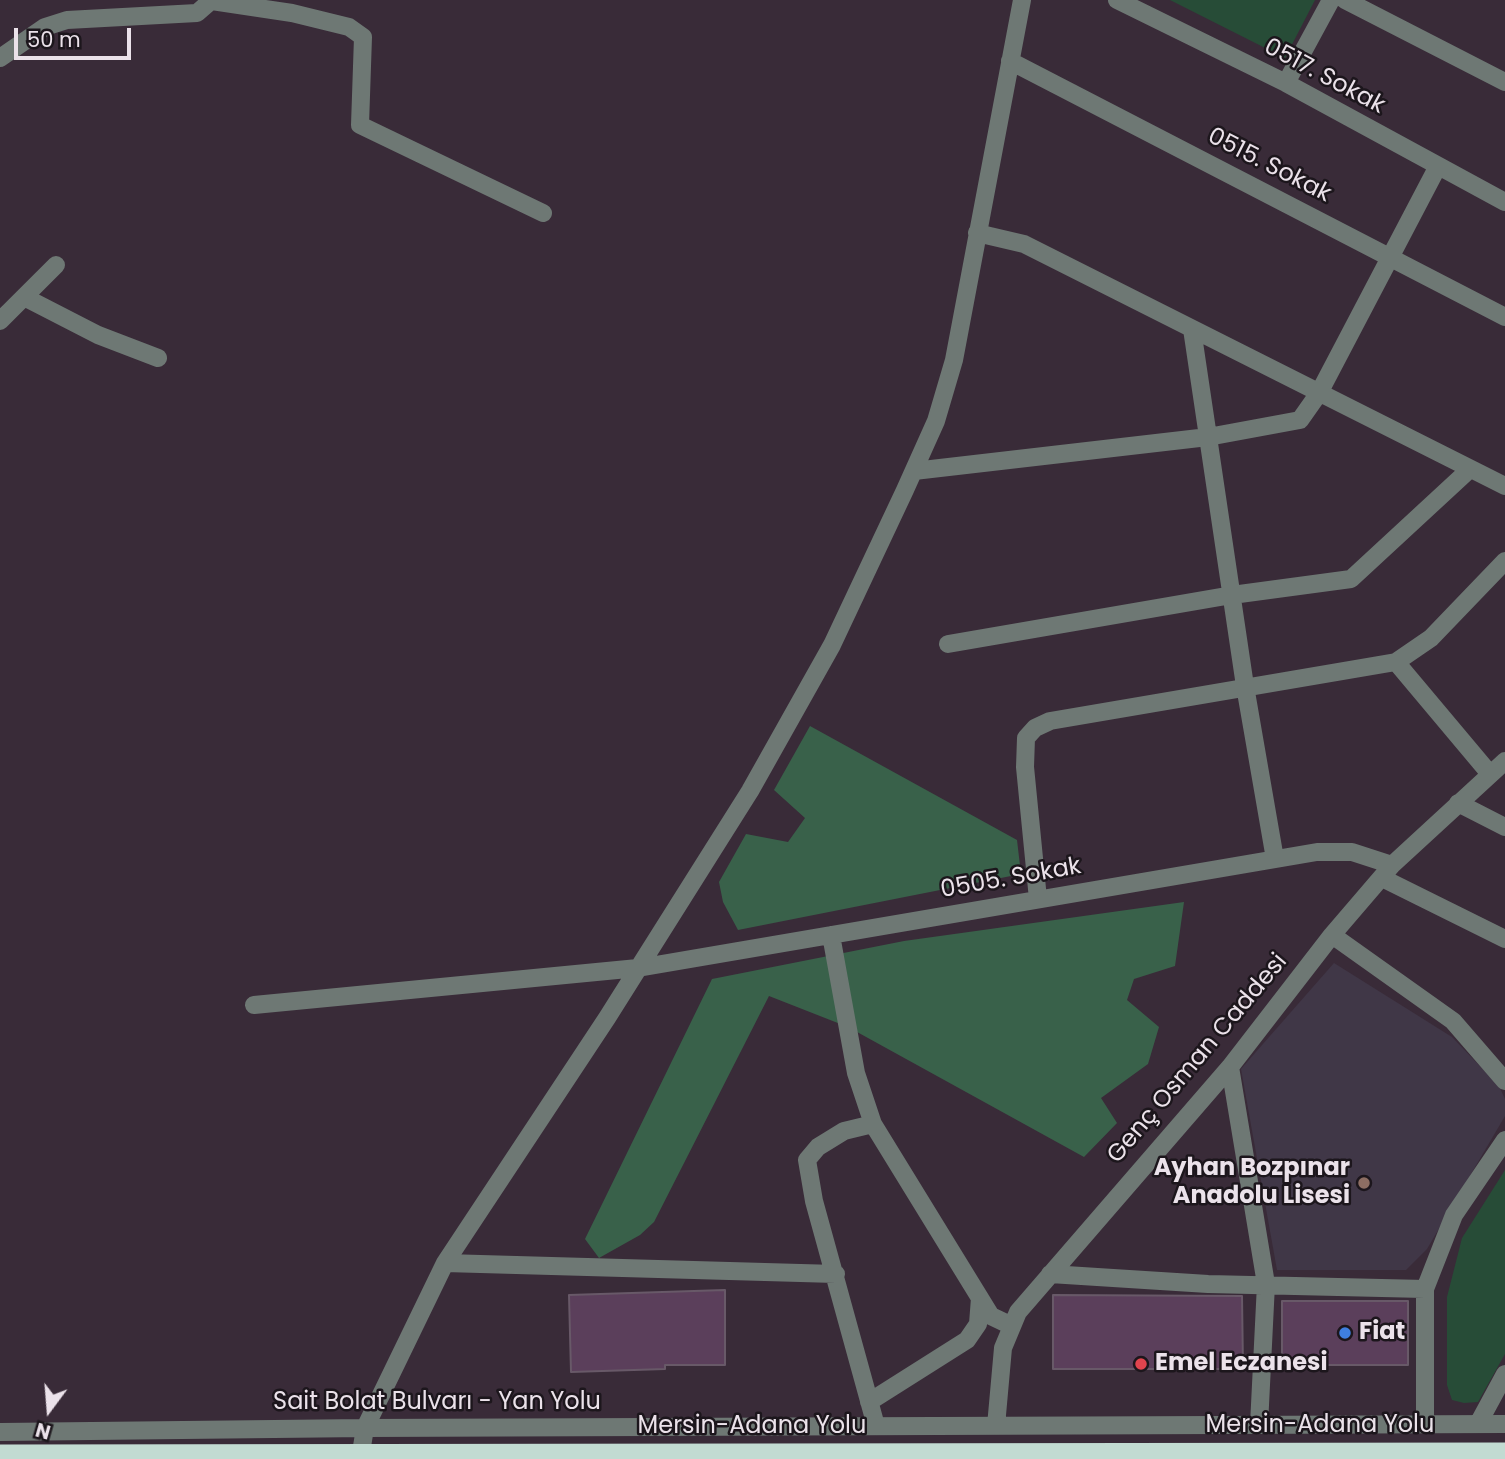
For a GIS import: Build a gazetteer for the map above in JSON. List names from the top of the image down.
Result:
{
  "streets": {
    "highway": ["Mersin-Adana Yolu"],
    "street": [
      "0517. Sokak",
      "0515. Sokak",
      "0505. Sokak",
      "Genç Osman Caddesi",
      "Sait Bolat Bulvarı - Yan Yolu"
    ]
  },
  "crossings": [
    ["0505. Sokak", "Genç Osman Caddesi"],
    ["Genç Osman Caddesi", "Sait Bolat Bulvarı - Yan Yolu"]
  ],
  "places": ["Ayhan Bozpınar Anadolu Lisesi", "Fiat", "Emel Eczanesi"],
  "scale_bar": "50 m",
  "north": "bottom"
}
